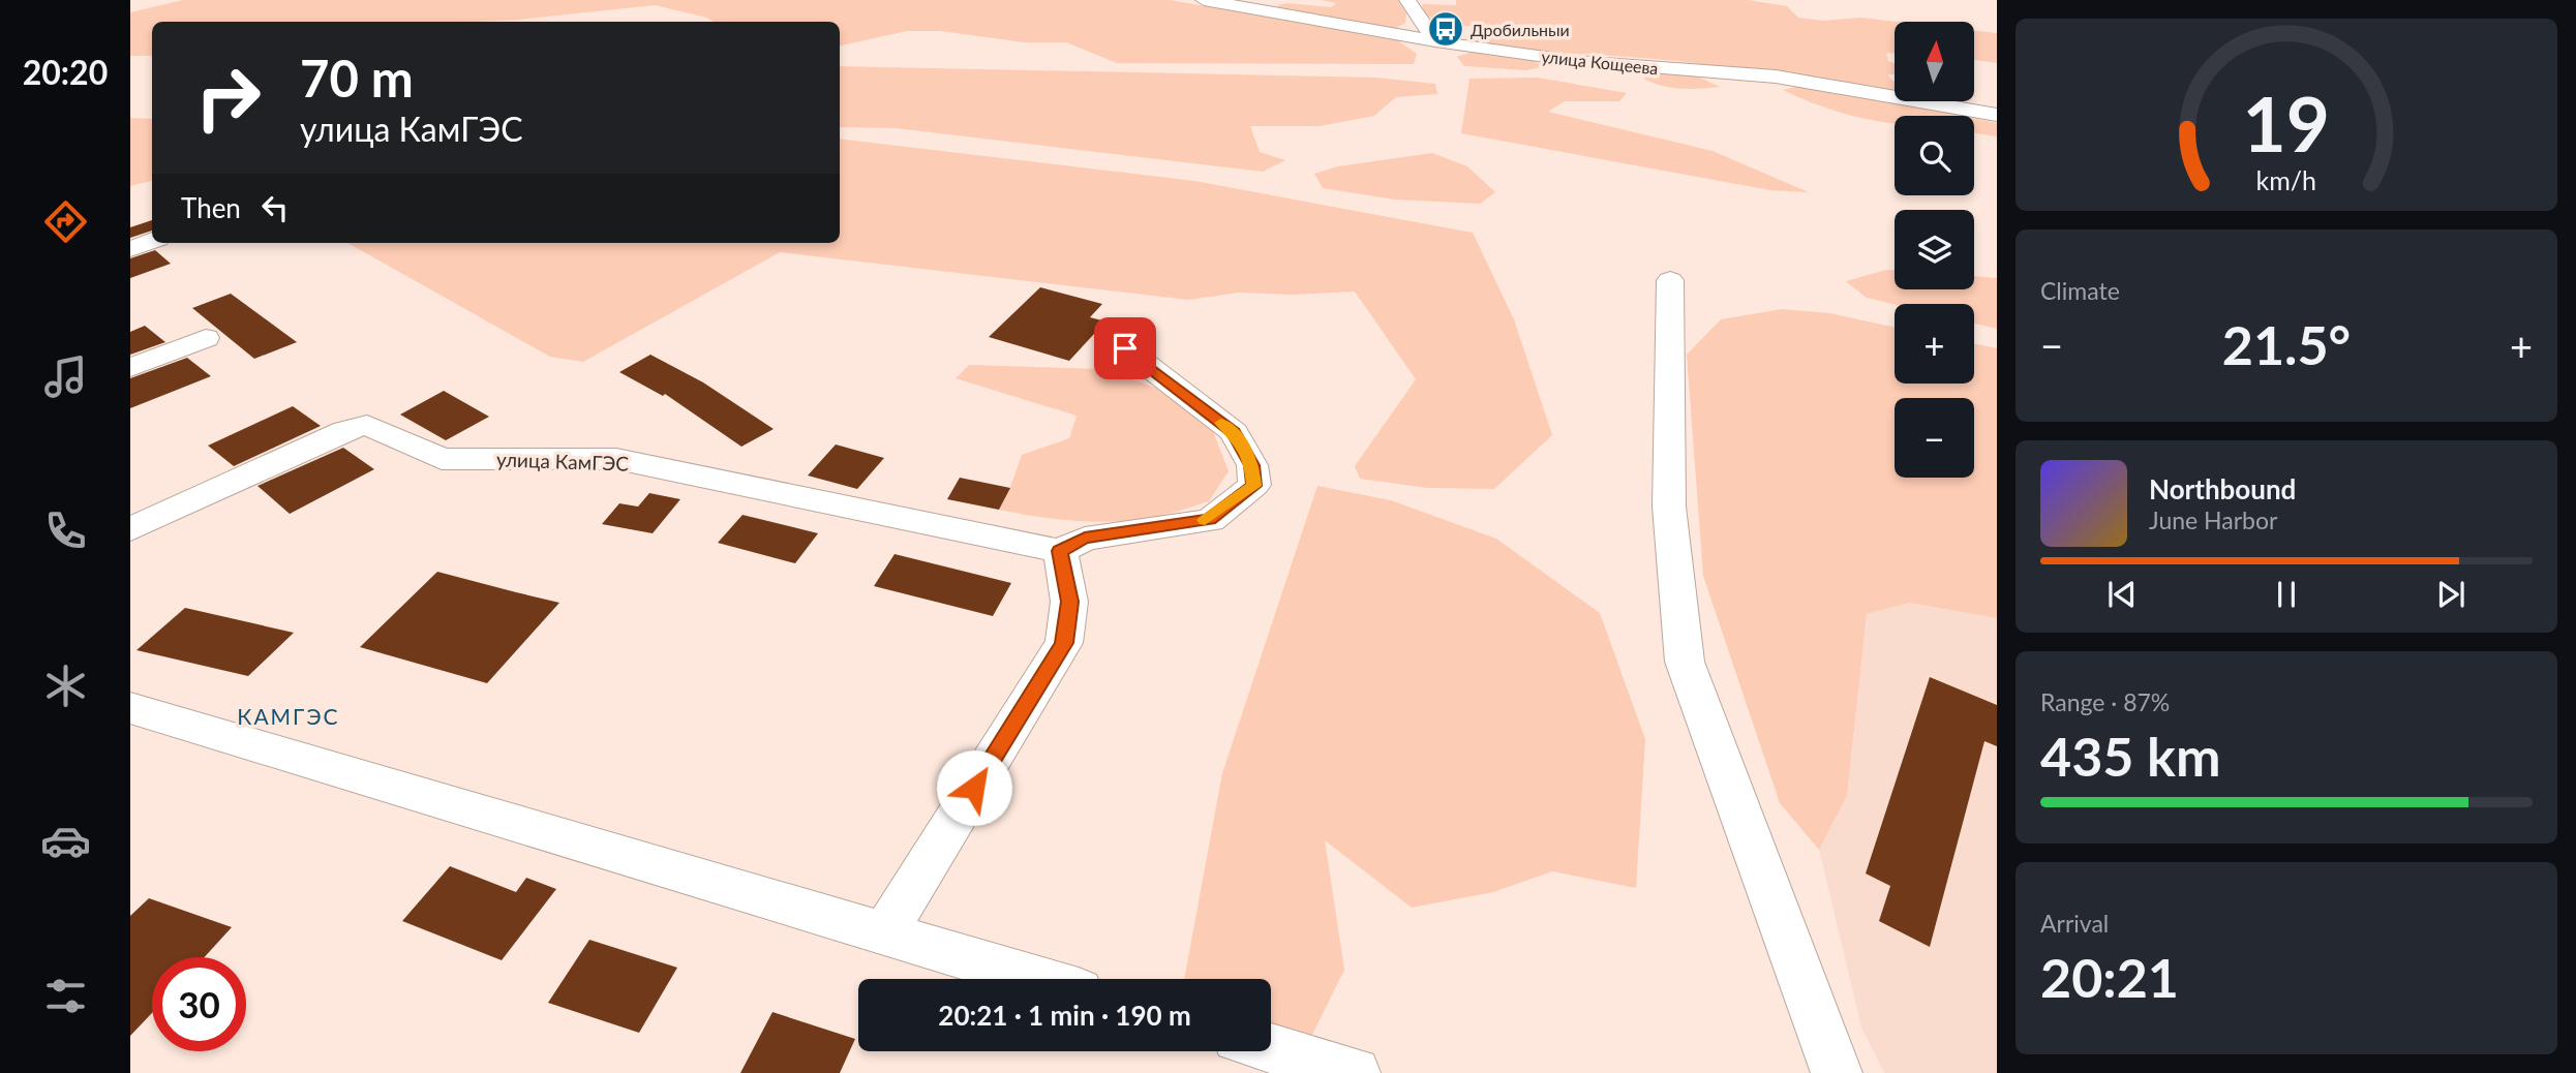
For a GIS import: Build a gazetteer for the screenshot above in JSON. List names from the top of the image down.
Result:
{
  "streets": {
    "street": ["улица Кощеева", "улица КамГЭС"]
  },
  "districts": ["КАМГЭС"],
  "places": {
    "bus stop": ["Дробильныи"]
  },
  "north": "top",
  "page": {
    "tabs": "20:20",
    "map_buttons": ["+", "−"],
    "turn": ["70 m", "улица КамГЭС"],
    "then": "Then",
    "tile": [
      "Climate",
      ["Range · 87%", "435 km"],
      ["Arrival", "20:21"]
    ],
    "heat": ["−", "21.5°", "+"],
    "song": ["Northbound", "June Harbor"],
    "limit": "30",
    "trip": "20:21 · 1 min · 190 m",
    "gauge": ["19", "km/h"]
  }
}
